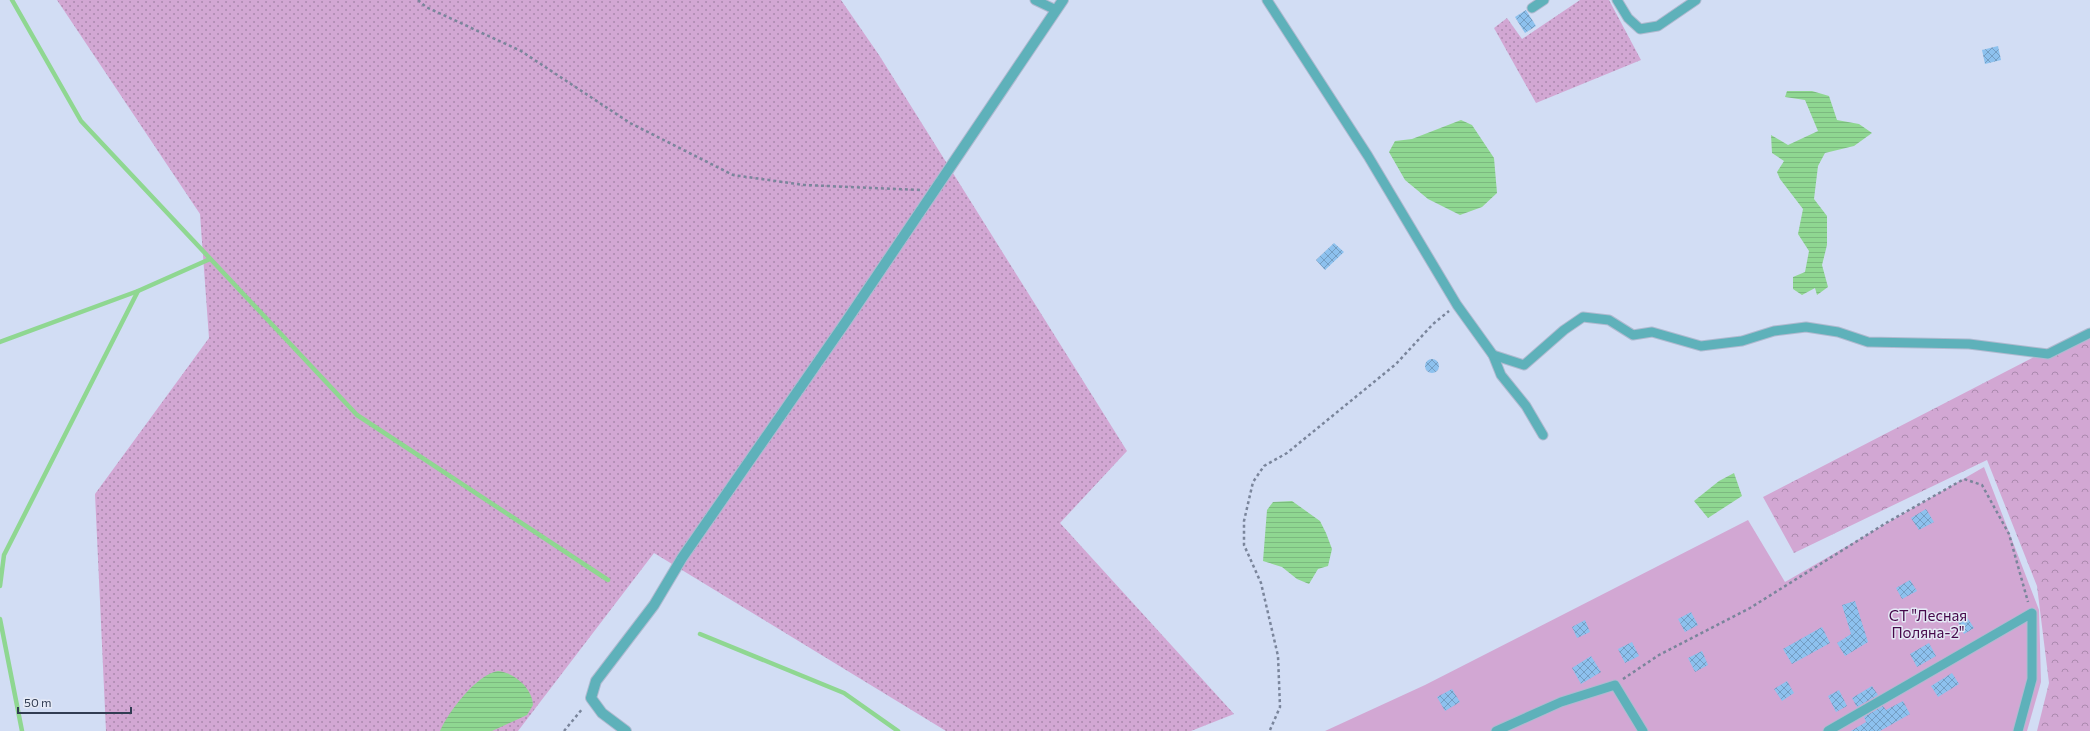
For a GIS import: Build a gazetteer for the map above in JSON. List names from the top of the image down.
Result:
{
  "parks": ["СТ \"Лесная Поляна-2\""],
  "scale_bar": "50 m"
}
